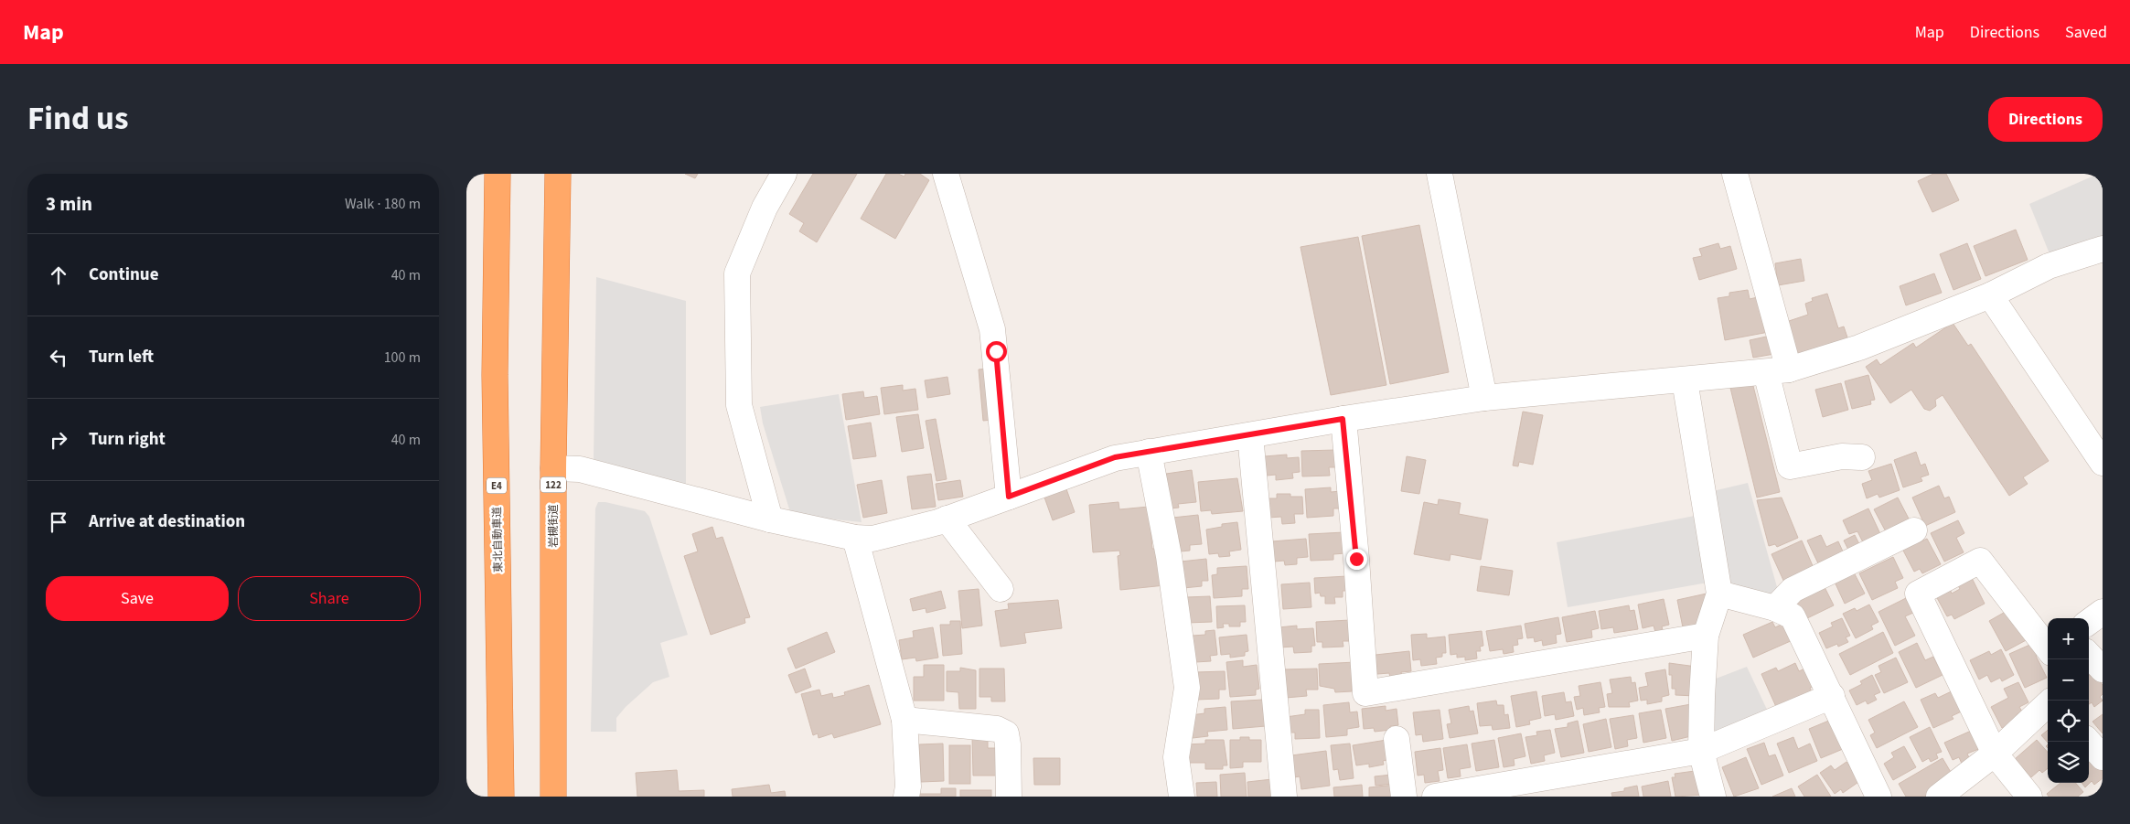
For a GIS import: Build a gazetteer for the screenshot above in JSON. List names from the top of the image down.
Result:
{
  "streets": {
    "highway": [
      "122",
      "E4",
      "岩槻街道",
      "東北自動車道"
    ]
  },
  "page": {
    "header": "Map",
    "nav": ["Map", "Directions", "Saved"],
    "title": "Find us",
    "buttons": [
      "Directions",
      ["Save", "Share"]
    ],
    "heading": ["3 min", "Walk · 180 m"],
    "list": [
      ["Continue", "40 m"],
      ["Turn left", "100 m"],
      ["Turn right", "40 m"],
      "Arrive at destination"
    ],
    "map_buttons": ["+", "−"]
  }
}
